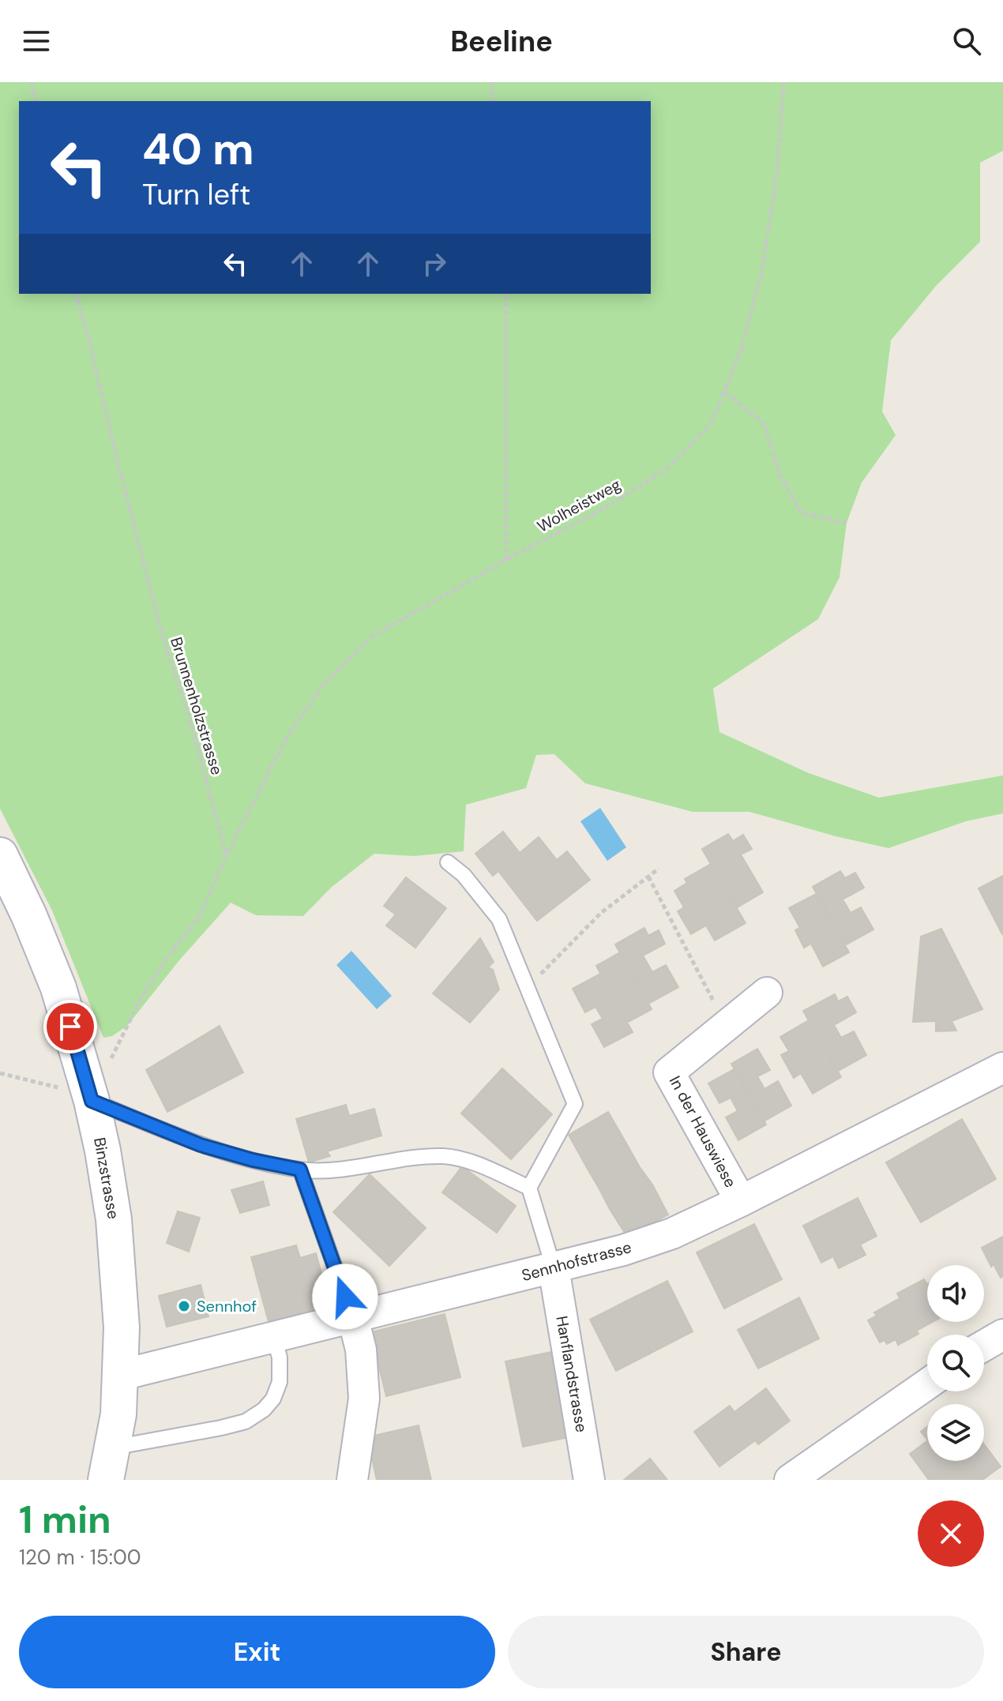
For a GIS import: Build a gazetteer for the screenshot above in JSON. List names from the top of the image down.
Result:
{
  "streets": {
    "main road": ["Binzstrasse"],
    "street": ["In der Hauswiese", "Sennhofstrasse", "Hanflandstrasse"],
    "path": ["Wolheistweg", "Brunnenholzstrasse"]
  },
  "crossings": [
    ["Wolheistweg", "Brunnenholzstrasse"],
    ["In der Hauswiese", "Sennhofstrasse"],
    ["Binzstrasse", "Sennhofstrasse"],
    ["Sennhofstrasse", "Hanflandstrasse"]
  ],
  "places": ["Sennhof"],
  "page": {
    "header": "Beeline",
    "turn": ["40 m", "Turn left"],
    "heading": ["1 min", "120 m · 15:00"],
    "buttons": ["Exit", "Share"]
  }
}
